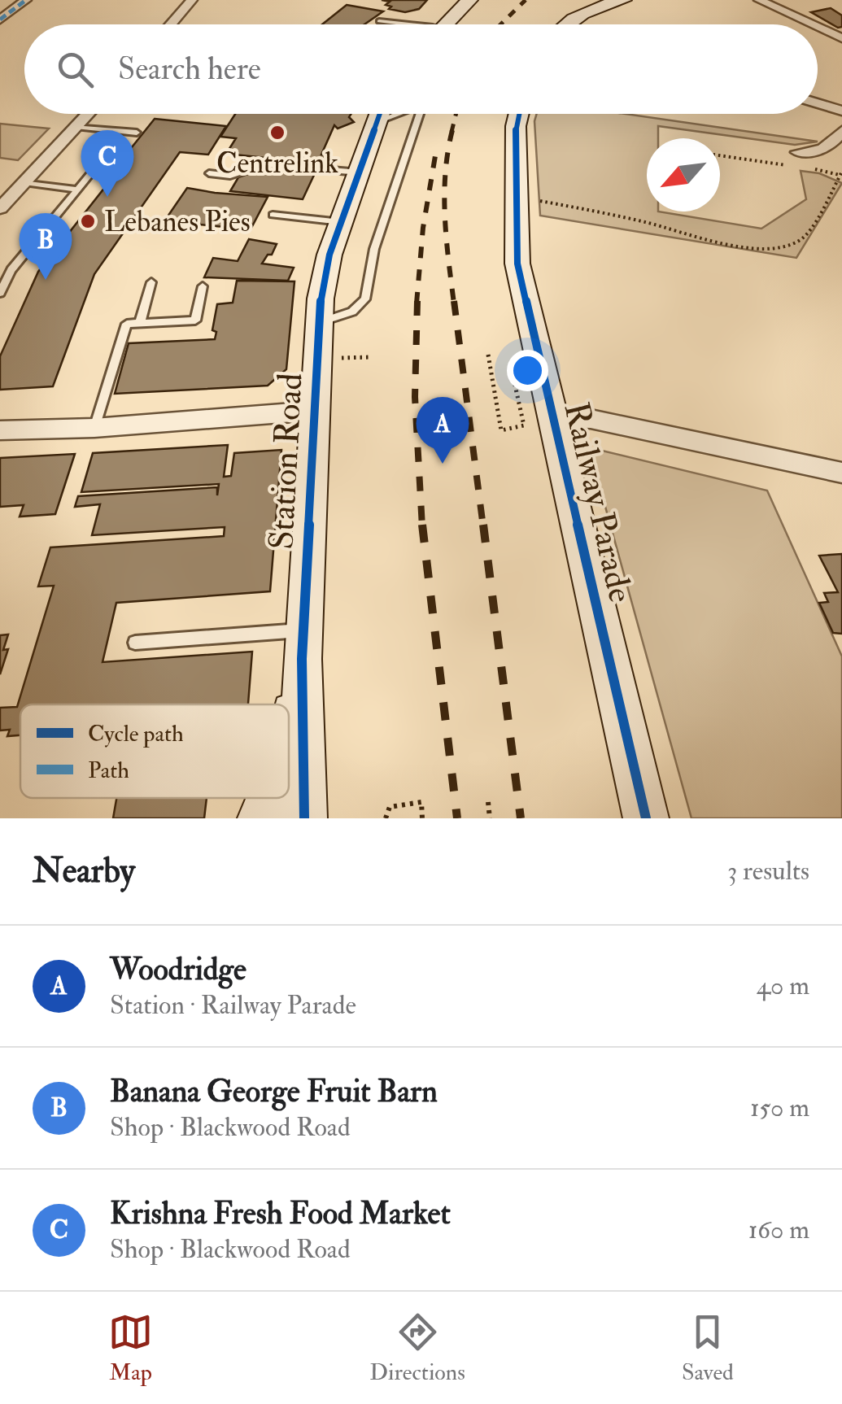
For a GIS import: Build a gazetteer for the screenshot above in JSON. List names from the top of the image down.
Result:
{
  "streets": {
    "street": ["Station Road", "Railway Parade"]
  },
  "places": ["Centrelink", "Lebanes Pies"],
  "legend": ["Cycle path", "Path"],
  "north": "bottom left",
  "page": {
    "search": "Search here",
    "pins": ["C", "B", "A"],
    "heading": ["Nearby", "3 results"],
    "list": [
      {
        "mark": "A",
        "name": "Woodridge",
        "note": "Station · Railway Parade",
        "value": "40 m"
      },
      {
        "mark": "B",
        "name": "Banana George Fruit Barn",
        "note": "Shop · Blackwood Road",
        "value": "150 m"
      },
      {
        "mark": "C",
        "name": "Krishna Fresh Food Market",
        "note": "Shop · Blackwood Road",
        "value": "160 m"
      }
    ],
    "nav": ["Map", "Directions", "Saved"]
  }
}
